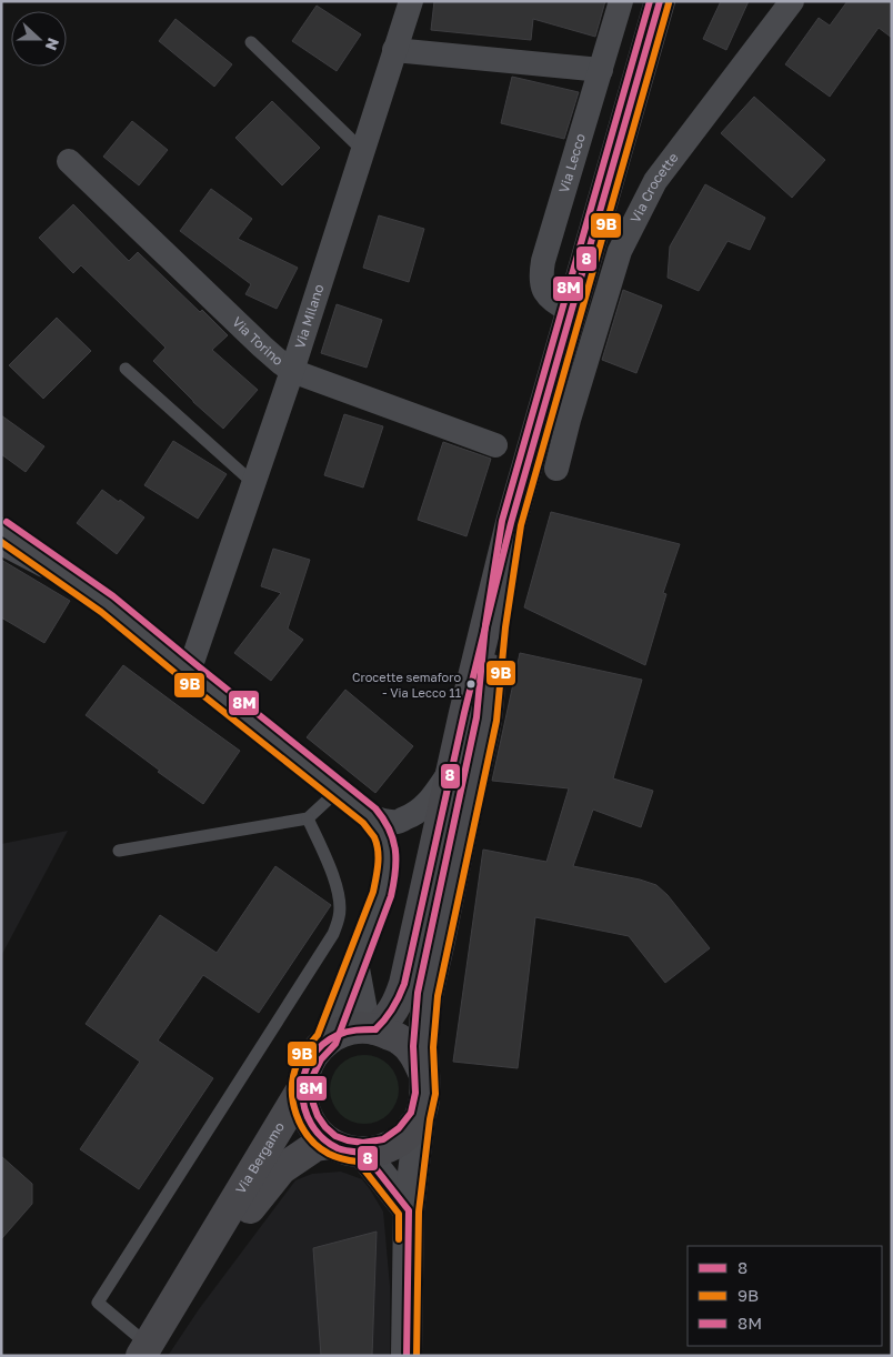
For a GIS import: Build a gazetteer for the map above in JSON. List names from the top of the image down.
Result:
{
  "streets": {
    "main road": ["Via Bergamo"],
    "street": [
      "Via Lecco",
      "Via Crocette",
      "Via Milano",
      "Via Torino"
    ]
  },
  "crossings": [
    ["Via Milano", "Via Torino"]
  ],
  "places": ["Crocette semaforo - Via Lecco 11"],
  "lines": ["transit line 8", "transit line 8M", "transit line 9B"],
  "legend": ["8", "9B", "8M"],
  "north": "right"
}
